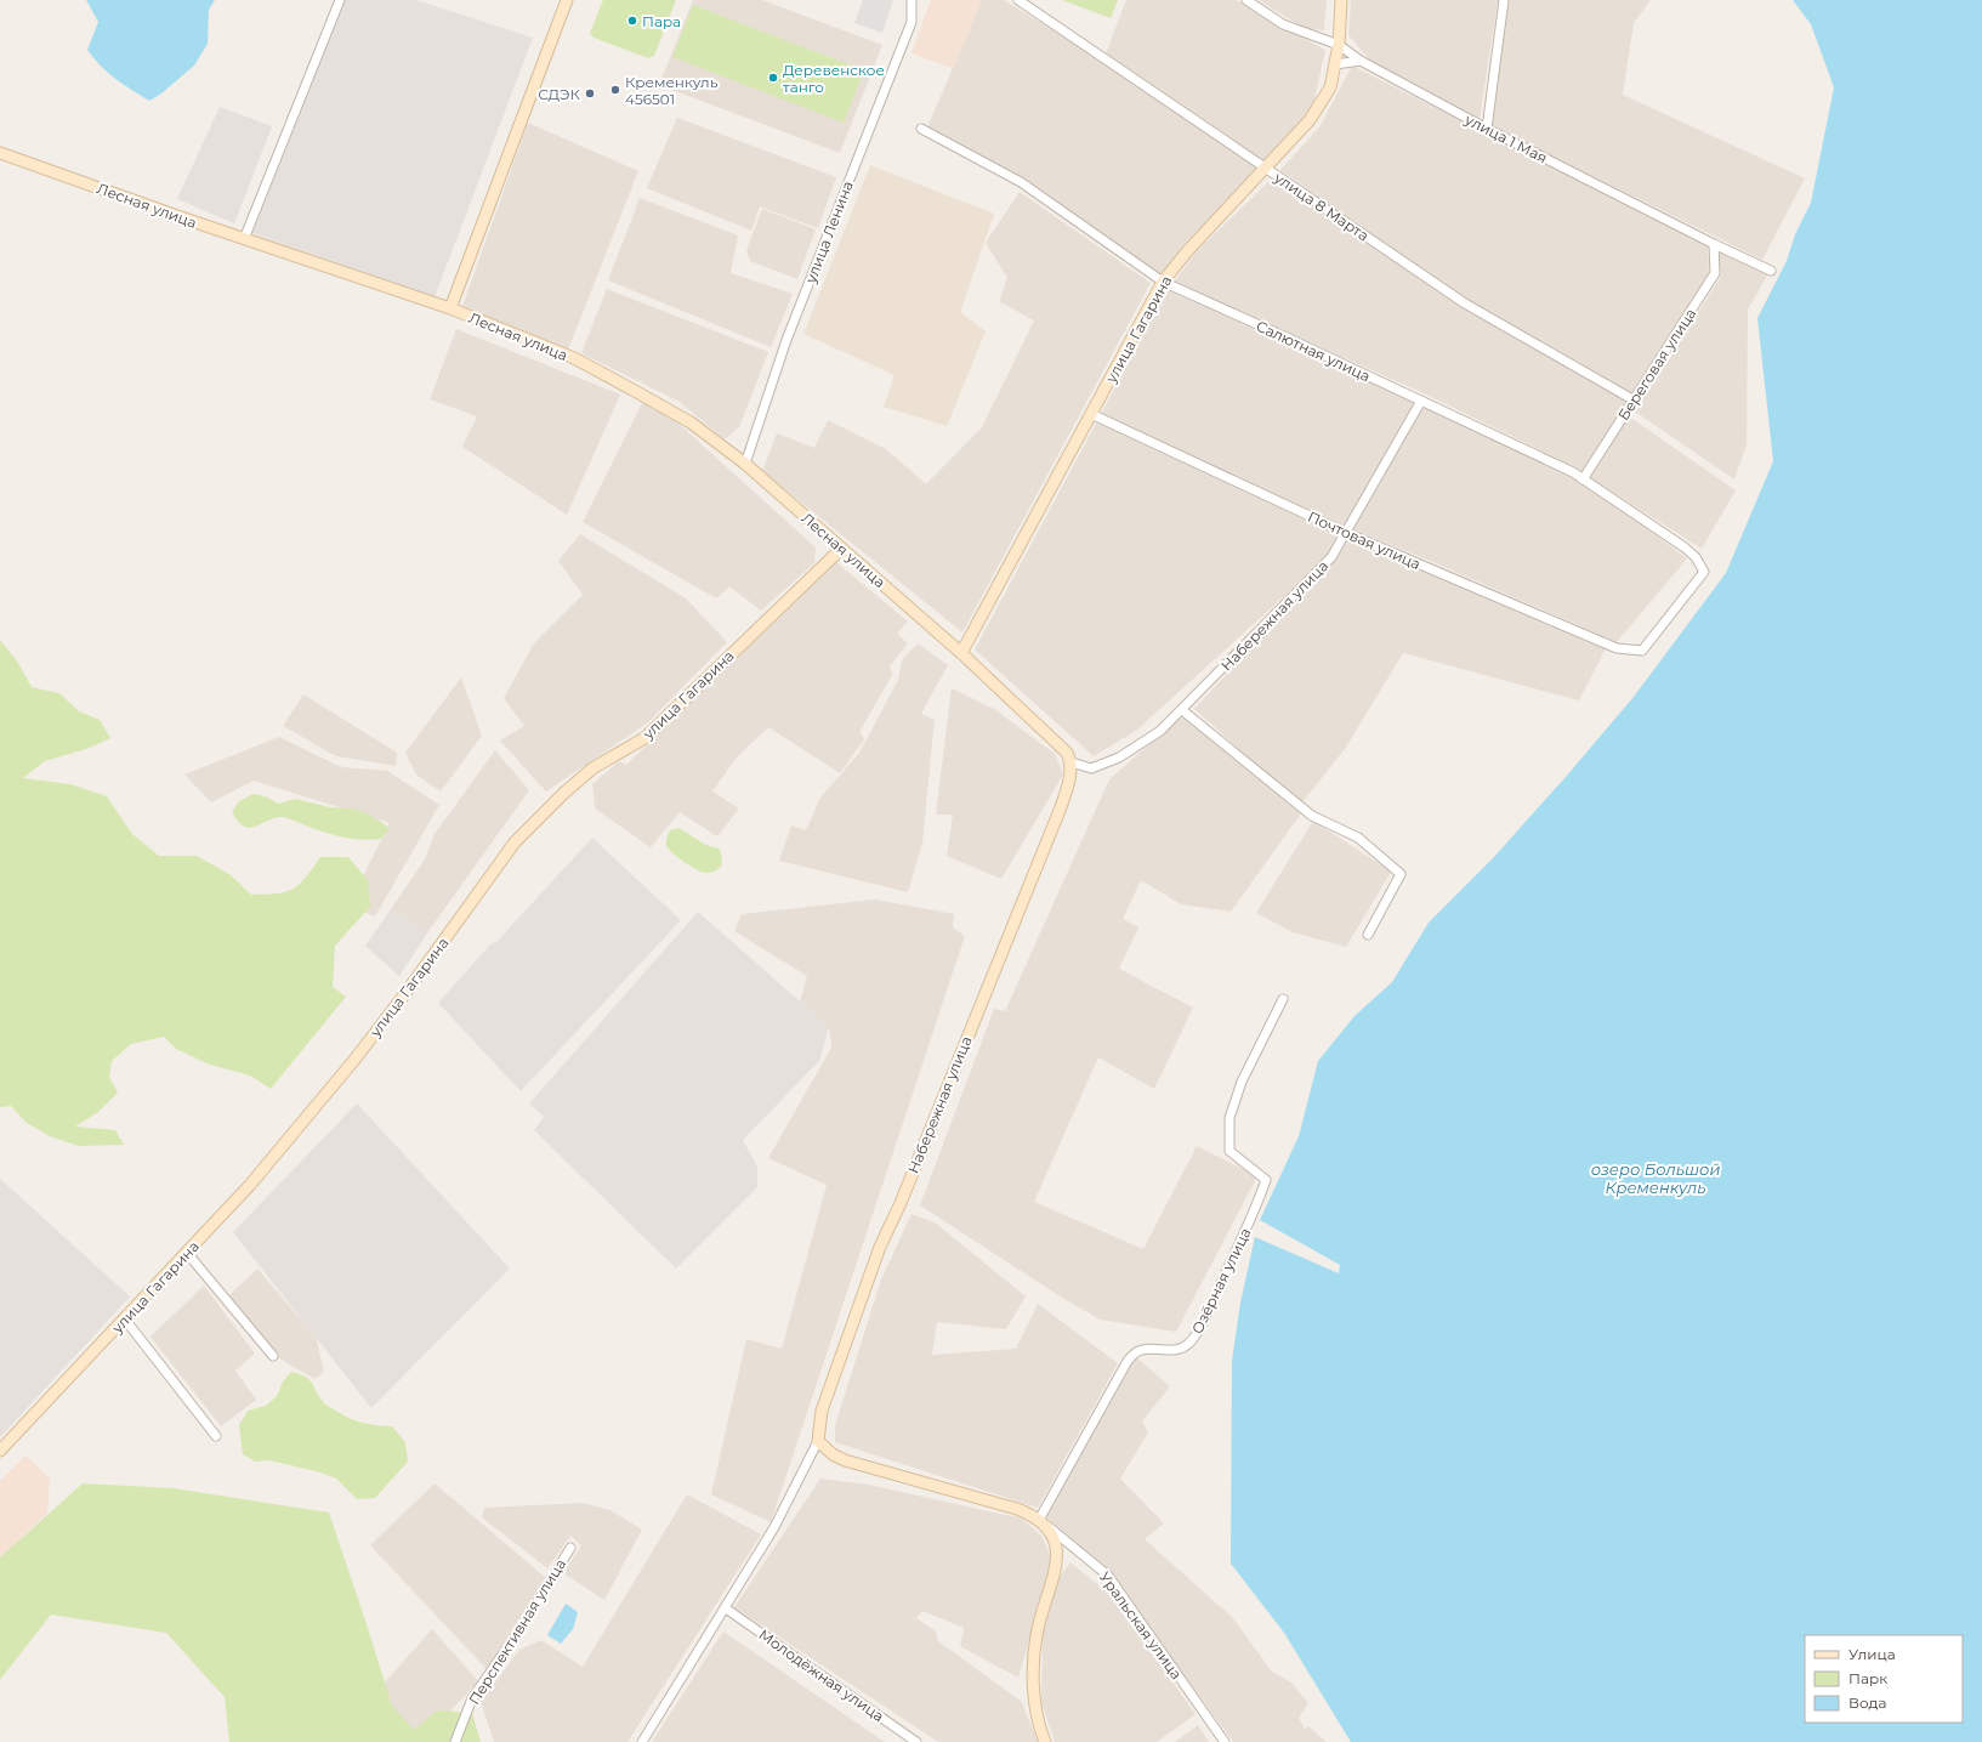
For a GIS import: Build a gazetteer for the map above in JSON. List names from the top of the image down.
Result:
{
  "streets": {
    "street": [
      "улица 1 Мая",
      "Лесная улица",
      "улица 8 Марта",
      "улица Ленина",
      "улица Гагарина",
      "Салютная улица",
      "Береговая улица",
      "Почтовая улица",
      "Набережная улица",
      "Озёрная улица",
      "Уральская улица",
      "Перспективная улица",
      "Молодёжная улица"
    ]
  },
  "crossings": [
    ["улица 1 Мая", "улица Гагарина"],
    ["улица 1 Мая", "Береговая улица"],
    ["Лесная улица", "улица Ленина"],
    ["Лесная улица", "улица Гагарина"],
    ["улица 8 Марта", "улица Гагарина"],
    ["улица 8 Марта", "Береговая улица"],
    ["улица Гагарина", "Салютная улица"],
    ["улица Гагарина", "Почтовая улица"],
    ["Салютная улица", "Береговая улица"],
    ["Салютная улица", "Почтовая улица"],
    ["Салютная улица", "Набережная улица"],
    ["Почтовая улица", "Набережная улица"],
    ["Набережная улица", "Уральская улица"],
    ["Озёрная улица", "Уральская улица"]
  ],
  "water": ["озеро Большой Кременкуль"],
  "places": [
    "Пара",
    "Деревенское танго",
    "Кременкуль 456501",
    "СДЭК"
  ],
  "legend": ["Улица", "Парк", "Вода"]
}
